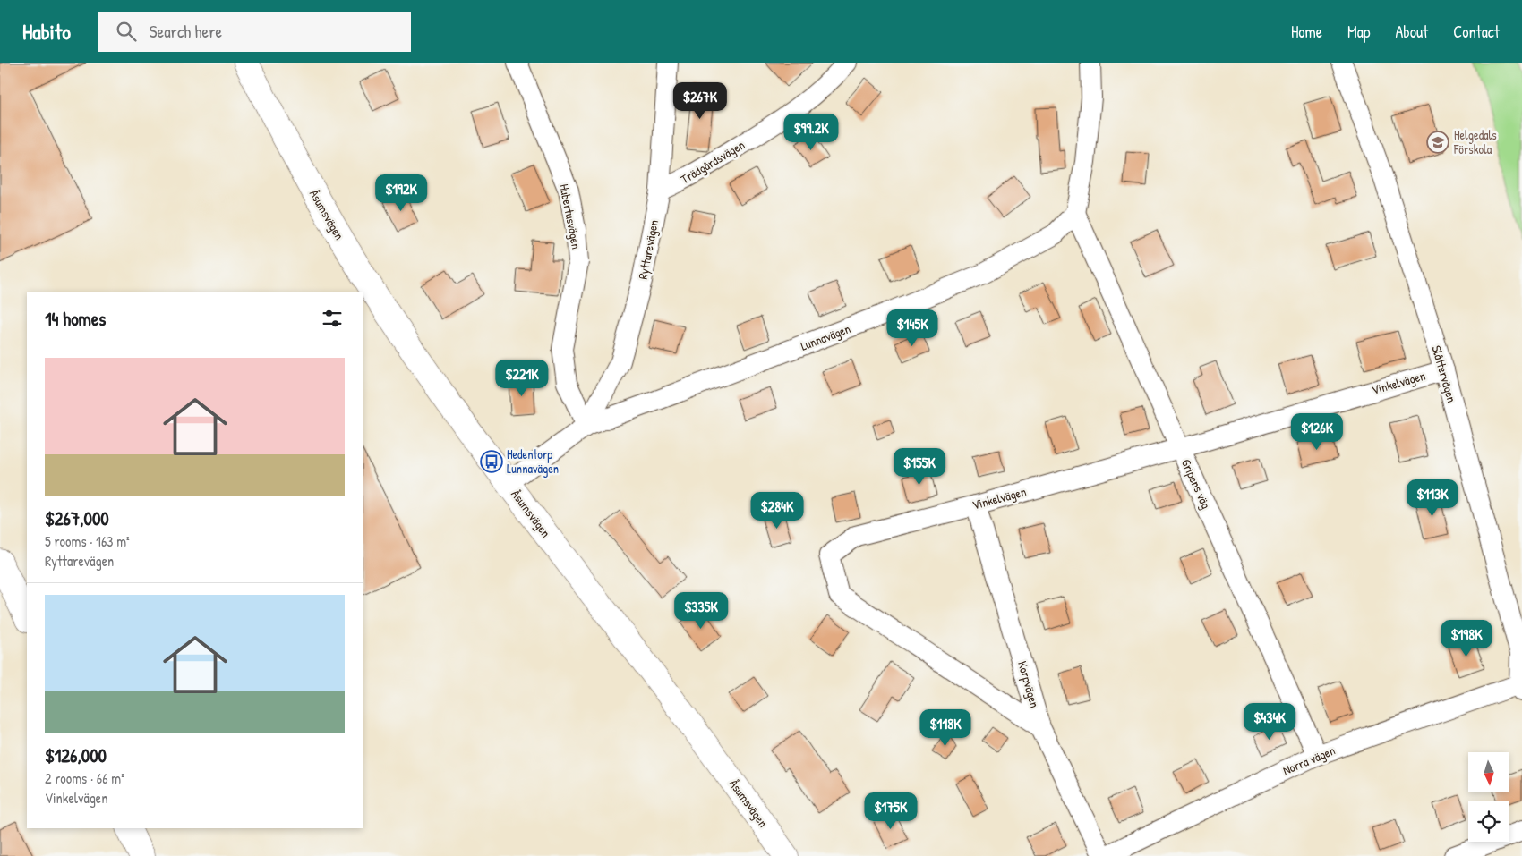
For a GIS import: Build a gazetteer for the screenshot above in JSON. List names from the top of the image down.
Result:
{
  "streets": {
    "street": [
      "Trädgårdsvägen",
      "Åsumsvägen",
      "Hubertusvägen",
      "Ryttarevägen",
      "Lunnavägen",
      "Slåttervägen",
      "Vinkelvägen",
      "Gripens väg",
      "Korpvägen",
      "Norra vägen"
    ]
  },
  "crossings": [
    ["Trädgårdsvägen", "Ryttarevägen"],
    ["Åsumsvägen", "Lunnavägen"],
    ["Hubertusvägen", "Ryttarevägen"],
    ["Hubertusvägen", "Lunnavägen"],
    ["Ryttarevägen", "Lunnavägen"],
    ["Lunnavägen", "Gripens väg"],
    ["Slåttervägen", "Vinkelvägen"],
    ["Slåttervägen", "Norra vägen"],
    ["Vinkelvägen", "Gripens väg"],
    ["Vinkelvägen", "Korpvägen"],
    ["Gripens väg", "Norra vägen"]
  ],
  "places": {
    "school or university": ["Helgedals Förskola"],
    "bus stop": ["Hedentorp Lunnavägen"]
  },
  "north": "bottom",
  "page": {
    "header": "Habito",
    "search": "Search here",
    "nav": [
      "Home",
      "Map",
      "About",
      "Contact"
    ],
    "price": [
      "$267K",
      "$99.2K",
      "$192K",
      "$145K",
      "$221K",
      "$126K",
      "$155K",
      "$113K",
      "$284K",
      "$335K",
      "$198K",
      "$434K",
      "$118K",
      "$175K"
    ],
    "heading": "14 homes",
    "list": [
      {
        "name": "$267,000",
        "note": "5 rooms · 163 m² · Ryttarevägen"
      },
      {
        "name": "$126,000",
        "note": "2 rooms · 66 m² · Vinkelvägen"
      }
    ]
  }
}
